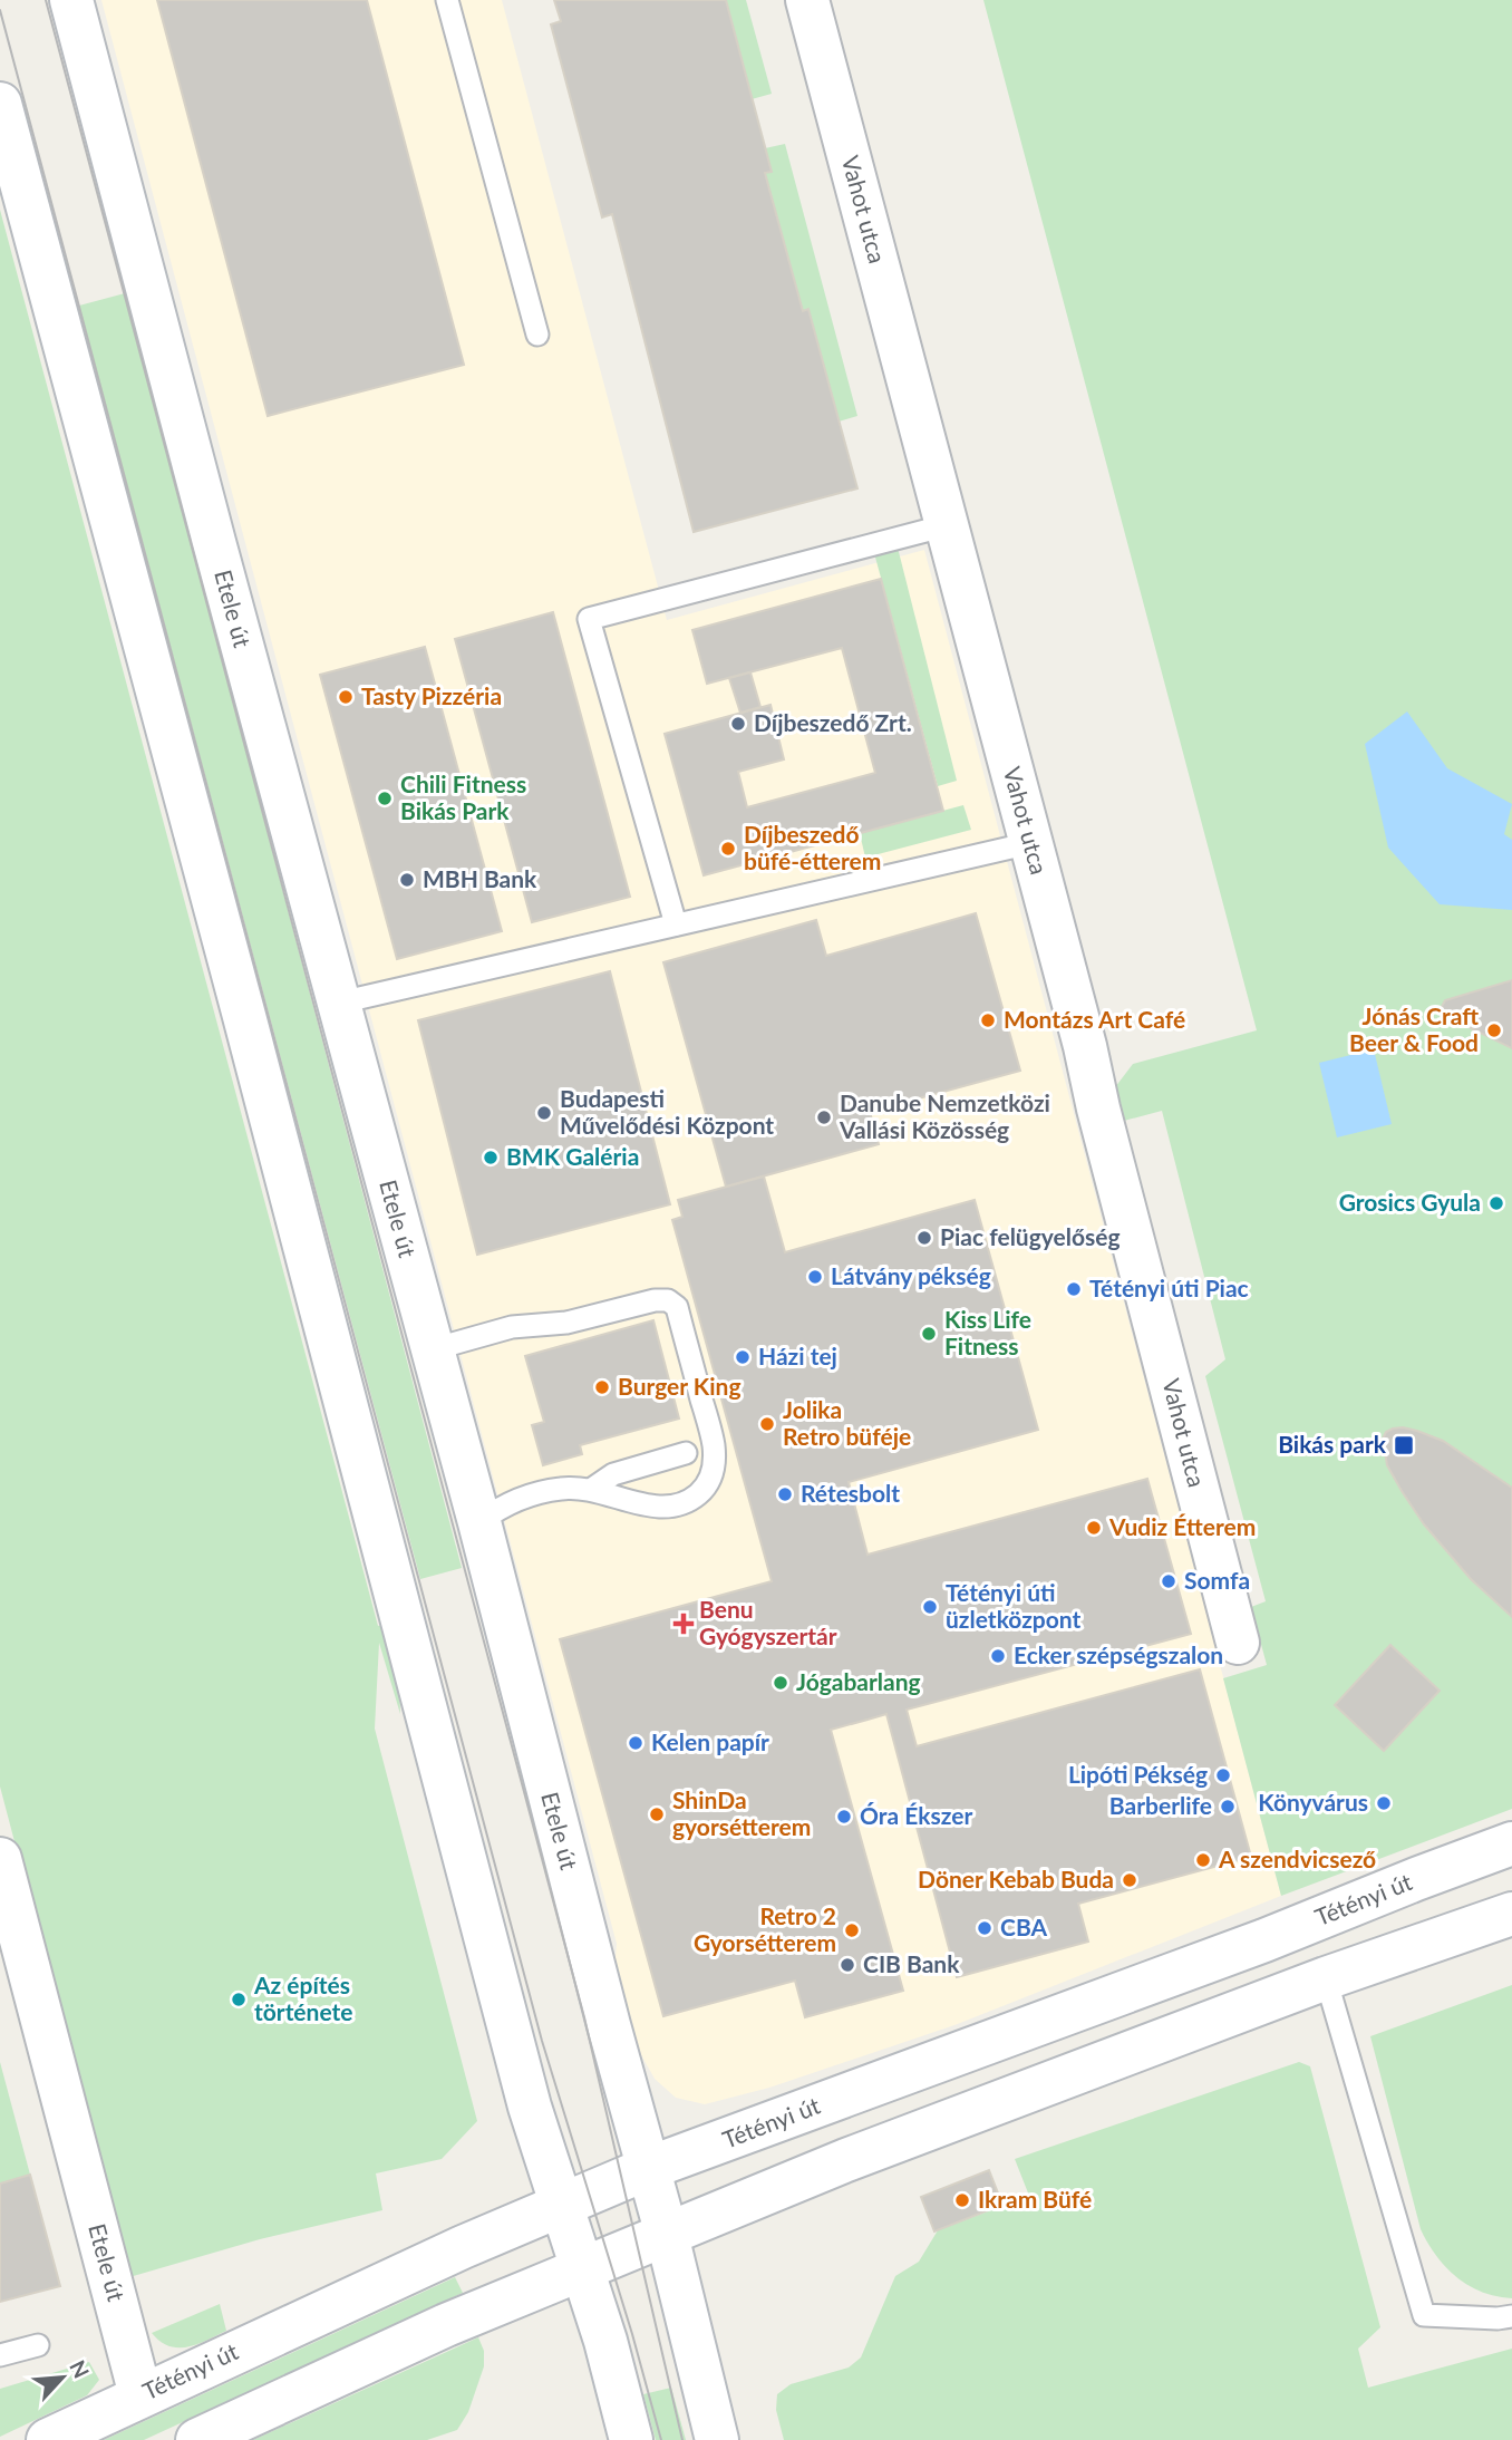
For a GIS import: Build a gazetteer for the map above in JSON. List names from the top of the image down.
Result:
{
  "streets": {
    "main road": ["Vahot utca", "Etele út", "Tétényi út"]
  },
  "crossings": [
    ["Etele út", "Tétényi út"]
  ],
  "places": {
    "other": [
      "Tasty Pizzéria",
      "Díjbeszedő Zrt.",
      "Chili Fitness Bikás Park",
      "Díjbeszedő büfé-étterem",
      "MBH Bank",
      "Montázs Art Café",
      "Jónás Craft Beer & Food",
      "Budapesti Művelődési Központ",
      "Danube Nemzetközi Vallási Közösség",
      "BMK Galéria",
      "Grosics Gyula",
      "Piac felügyelőség",
      "Látvány pékség",
      "Tétényi úti Piac",
      "Kiss Life Fitness",
      "Házi tej",
      "Burger King",
      "Jolika Retro büféje",
      "Rétesbolt",
      "Vudiz Étterem",
      "Somfa",
      "Tétényi úti üzletközpont",
      "Ecker szépségszalon",
      "Jógabarlang",
      "Kelen papír",
      "Lipóti Pékség",
      "Könyvárus",
      "Barberlife",
      "ShinDa gyorsétterem",
      "Óra Ékszer",
      "A szendvicsező",
      "Döner Kebab Buda",
      "CBA",
      "Retro 2 Gyorsétterem",
      "CIB Bank",
      "Az építés története",
      "Ikram Büfé"
    ],
    "transit": ["Bikás park"],
    "health": ["Benu Gyógyszertár"]
  },
  "north": "top right"
}
